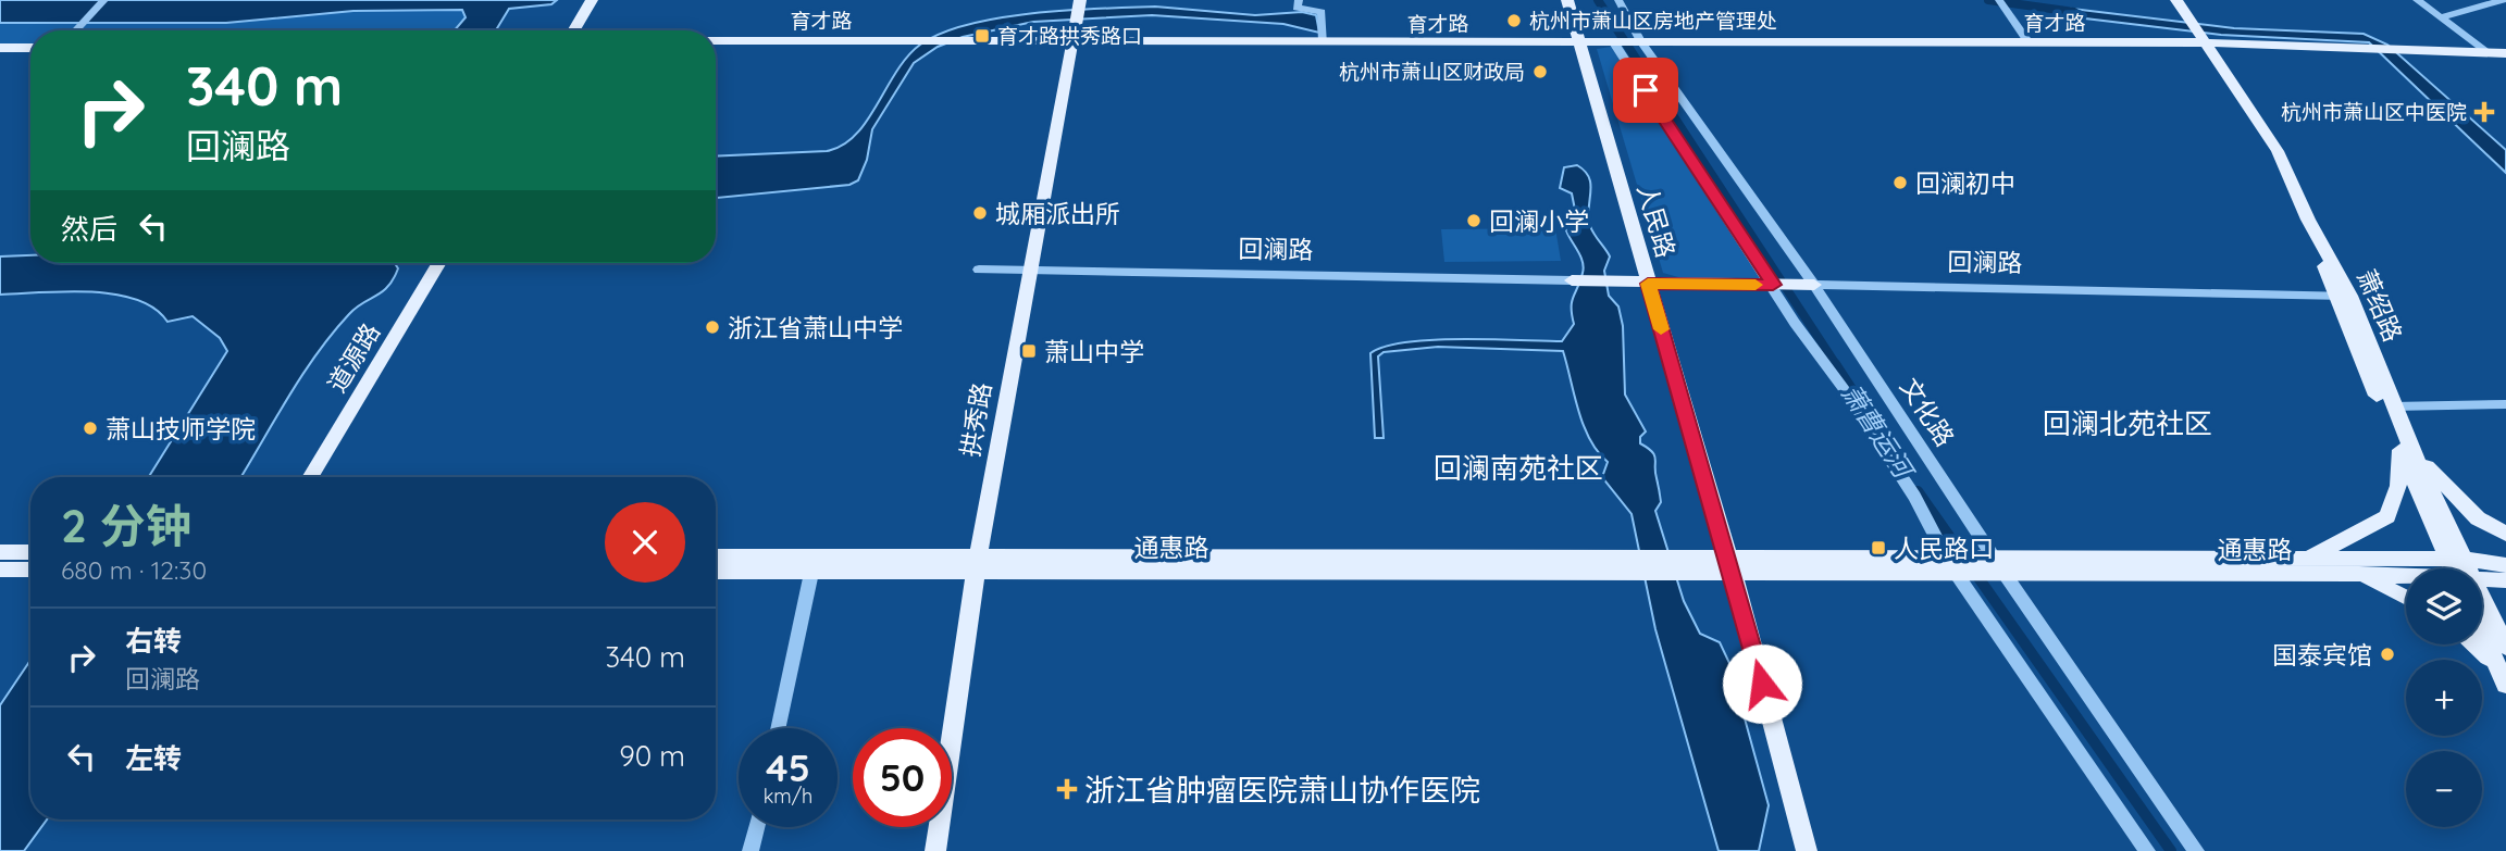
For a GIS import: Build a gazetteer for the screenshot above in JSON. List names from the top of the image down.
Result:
{
  "streets": {
    "main road": [
      "育才路",
      "人民路",
      "回澜路",
      "萧绍路",
      "道源路",
      "拱秀路",
      "通惠路"
    ],
    "street": ["文化路"]
  },
  "crossings": [
    ["育才路", "人民路"],
    ["育才路", "文化路"],
    ["育才路", "拱秀路"],
    ["人民路", "回澜路"],
    ["人民路", "通惠路"],
    ["回澜路", "萧绍路"],
    ["回澜路", "文化路"],
    ["回澜路", "拱秀路"],
    ["文化路", "通惠路"],
    ["拱秀路", "通惠路"]
  ],
  "districts": ["回澜北苑社区", "回澜南苑社区"],
  "water": ["萧曹运河"],
  "places": {
    "other": [
      "杭州市萧山区房地产管理处",
      "杭州市萧山区财政局",
      "回澜初中",
      "城厢派出所",
      "回澜小学",
      "浙江省萧山中学",
      "萧山技师学院",
      "国泰宾馆"
    ],
    "transit": ["育才路拱秀路口", "萧山中学", "人民路口"],
    "health": ["杭州市萧山区中医院", "浙江省肿瘤医院萧山协作医院"]
  },
  "page": {
    "turn": ["340 m", "回澜路"],
    "then": "然后",
    "heading": ["2 分钟", "680 m · 12:30"],
    "map_buttons": ["+", "−"],
    "list": [
      {
        "name": "右转",
        "note": "回澜路",
        "value": "340 m"
      },
      {
        "name": "左转",
        "value": "90 m"
      }
    ],
    "speed": "45 km/h",
    "limit": "50"
  }
}
